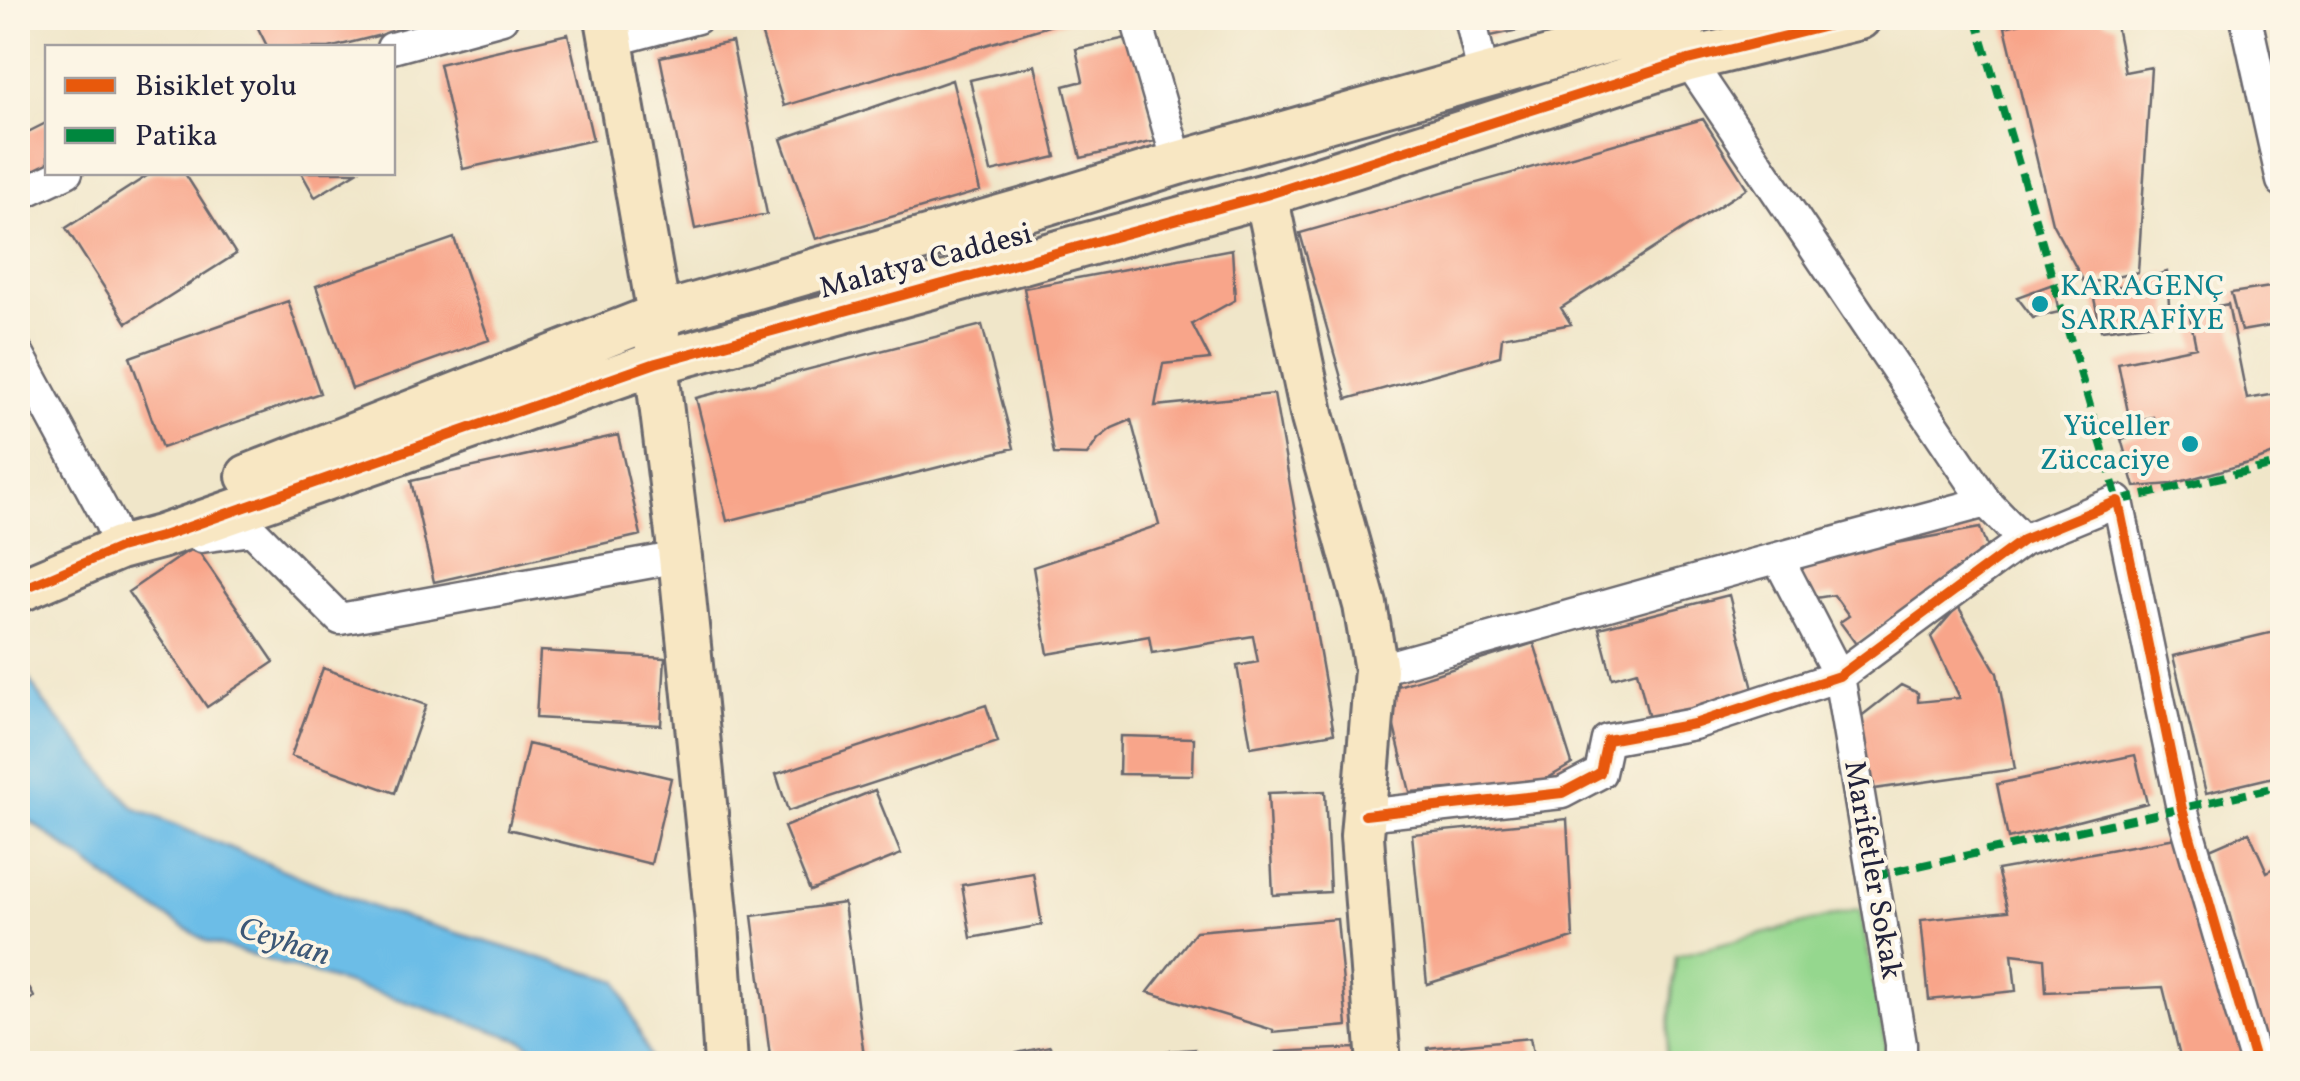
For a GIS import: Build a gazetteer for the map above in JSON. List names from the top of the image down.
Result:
{
  "streets": {
    "street": ["Malatya Caddesi", "Marifetler Sokak"]
  },
  "water": ["Ceyhan"],
  "places": ["KARAGENÇ SARRAFİYE", "Yüceller Züccaciye"],
  "legend": ["Bisiklet yolu", "Patika"]
}
